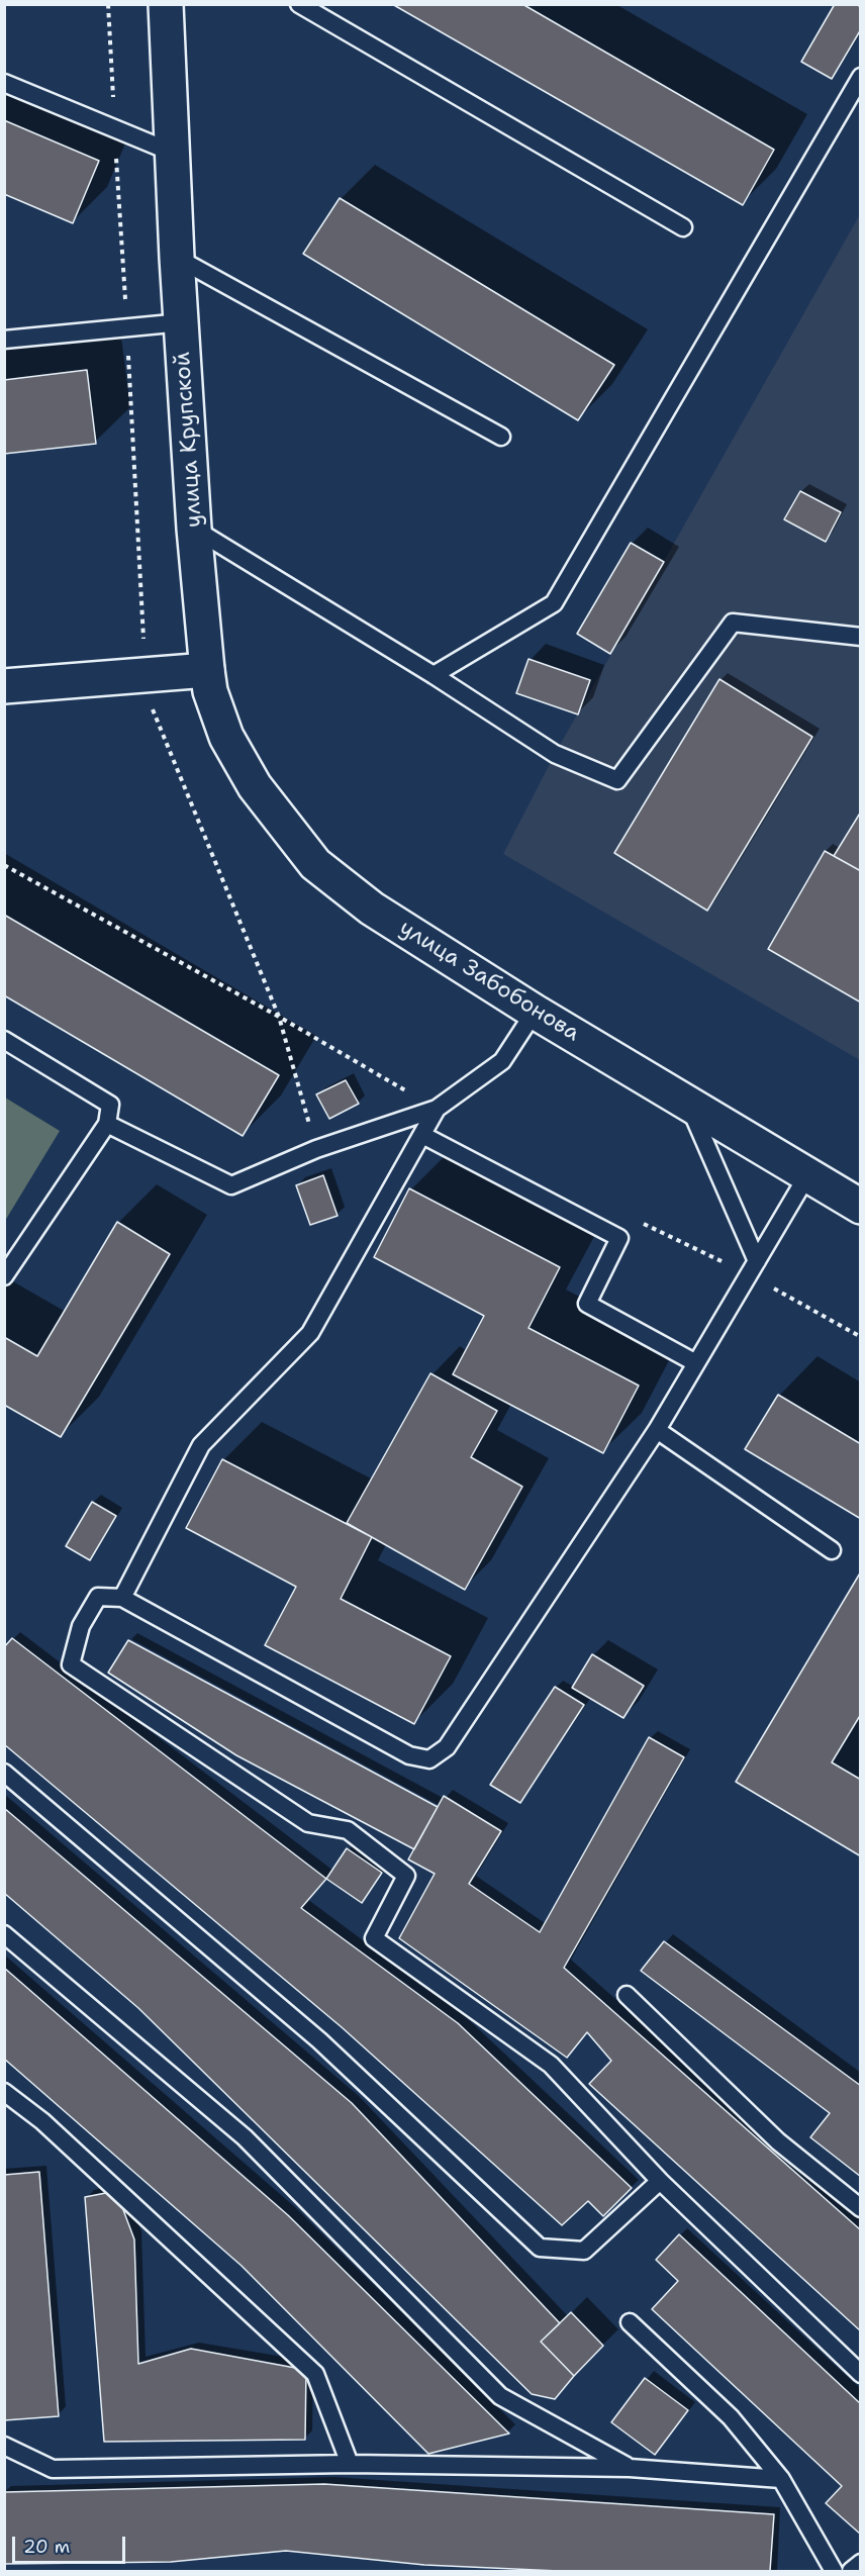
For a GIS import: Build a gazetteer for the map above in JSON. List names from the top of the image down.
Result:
{
  "streets": {
    "street": ["улица Крупской", "улица Забобонова"]
  },
  "crossings": [
    ["улица Крупской", "улица Забобонова"]
  ],
  "scale_bar": "20 m"
}
